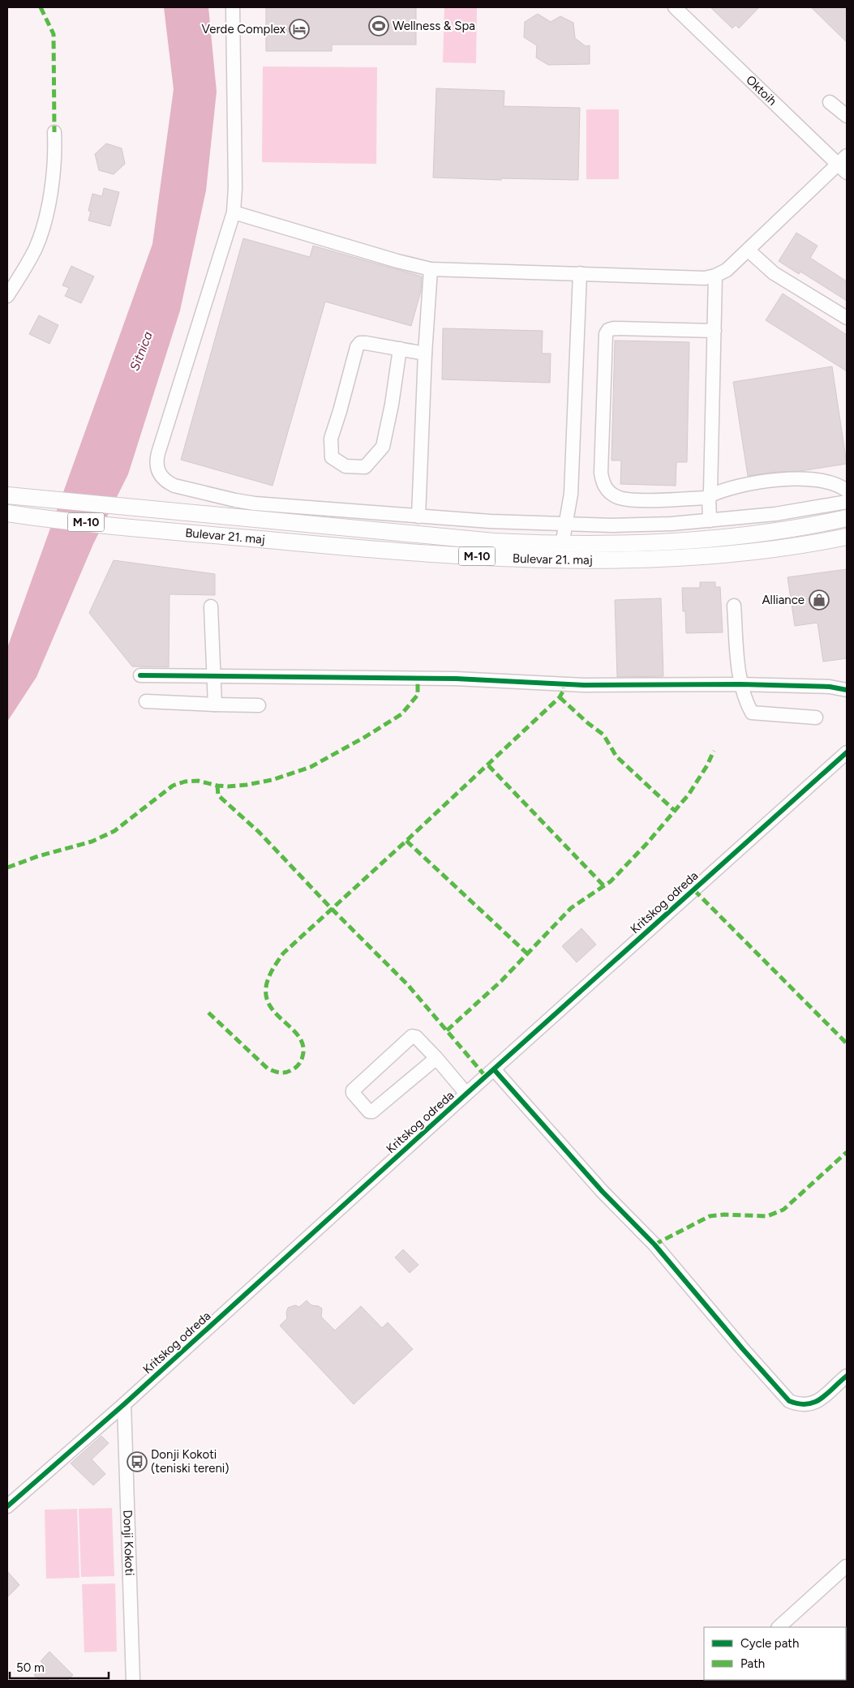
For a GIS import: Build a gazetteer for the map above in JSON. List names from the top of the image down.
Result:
{
  "streets": {
    "main road": ["M-10", "Bulevar 21. maj"],
    "street": ["Oktoih", "Kritskog odreda", "Donji Kokoti"]
  },
  "crossings": [
    ["Kritskog odreda", "Donji Kokoti"]
  ],
  "water": ["Sitnica"],
  "places": {
    "sports": ["Wellness & Spa"],
    "hotel": ["Verde Complex"],
    "shop": ["Alliance"],
    "bus stop": ["Donji Kokoti (teniski tereni)"]
  },
  "legend": ["Cycle path", "Path"],
  "scale_bar": "50 m"
}
